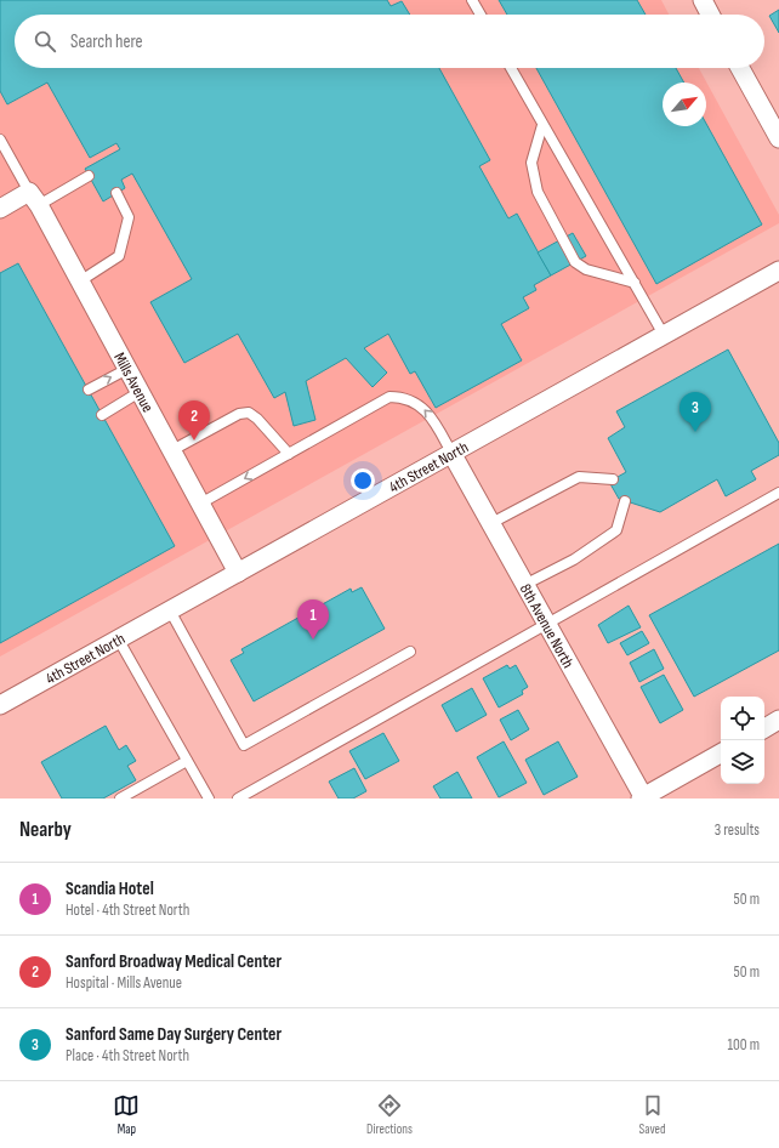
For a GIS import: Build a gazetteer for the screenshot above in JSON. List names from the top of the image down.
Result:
{
  "streets": {
    "street": ["Mills Avenue", "4th Street North", "8th Avenue North"]
  },
  "crossings": [
    ["Mills Avenue", "4th Street North"],
    ["4th Street North", "8th Avenue North"]
  ],
  "north": "top right",
  "page": {
    "search": "Search here",
    "pins": ["3", "2", "1"],
    "heading": ["Nearby", "3 results"],
    "list": [
      {
        "mark": "1",
        "name": "Scandia Hotel",
        "note": "Hotel · 4th Street North",
        "value": "50 m"
      },
      {
        "mark": "2",
        "name": "Sanford Broadway Medical Center",
        "note": "Hospital · Mills Avenue",
        "value": "50 m"
      },
      {
        "mark": "3",
        "name": "Sanford Same Day Surgery Center",
        "note": "Place · 4th Street North",
        "value": "100 m"
      }
    ],
    "nav": ["Map", "Directions", "Saved"]
  }
}
